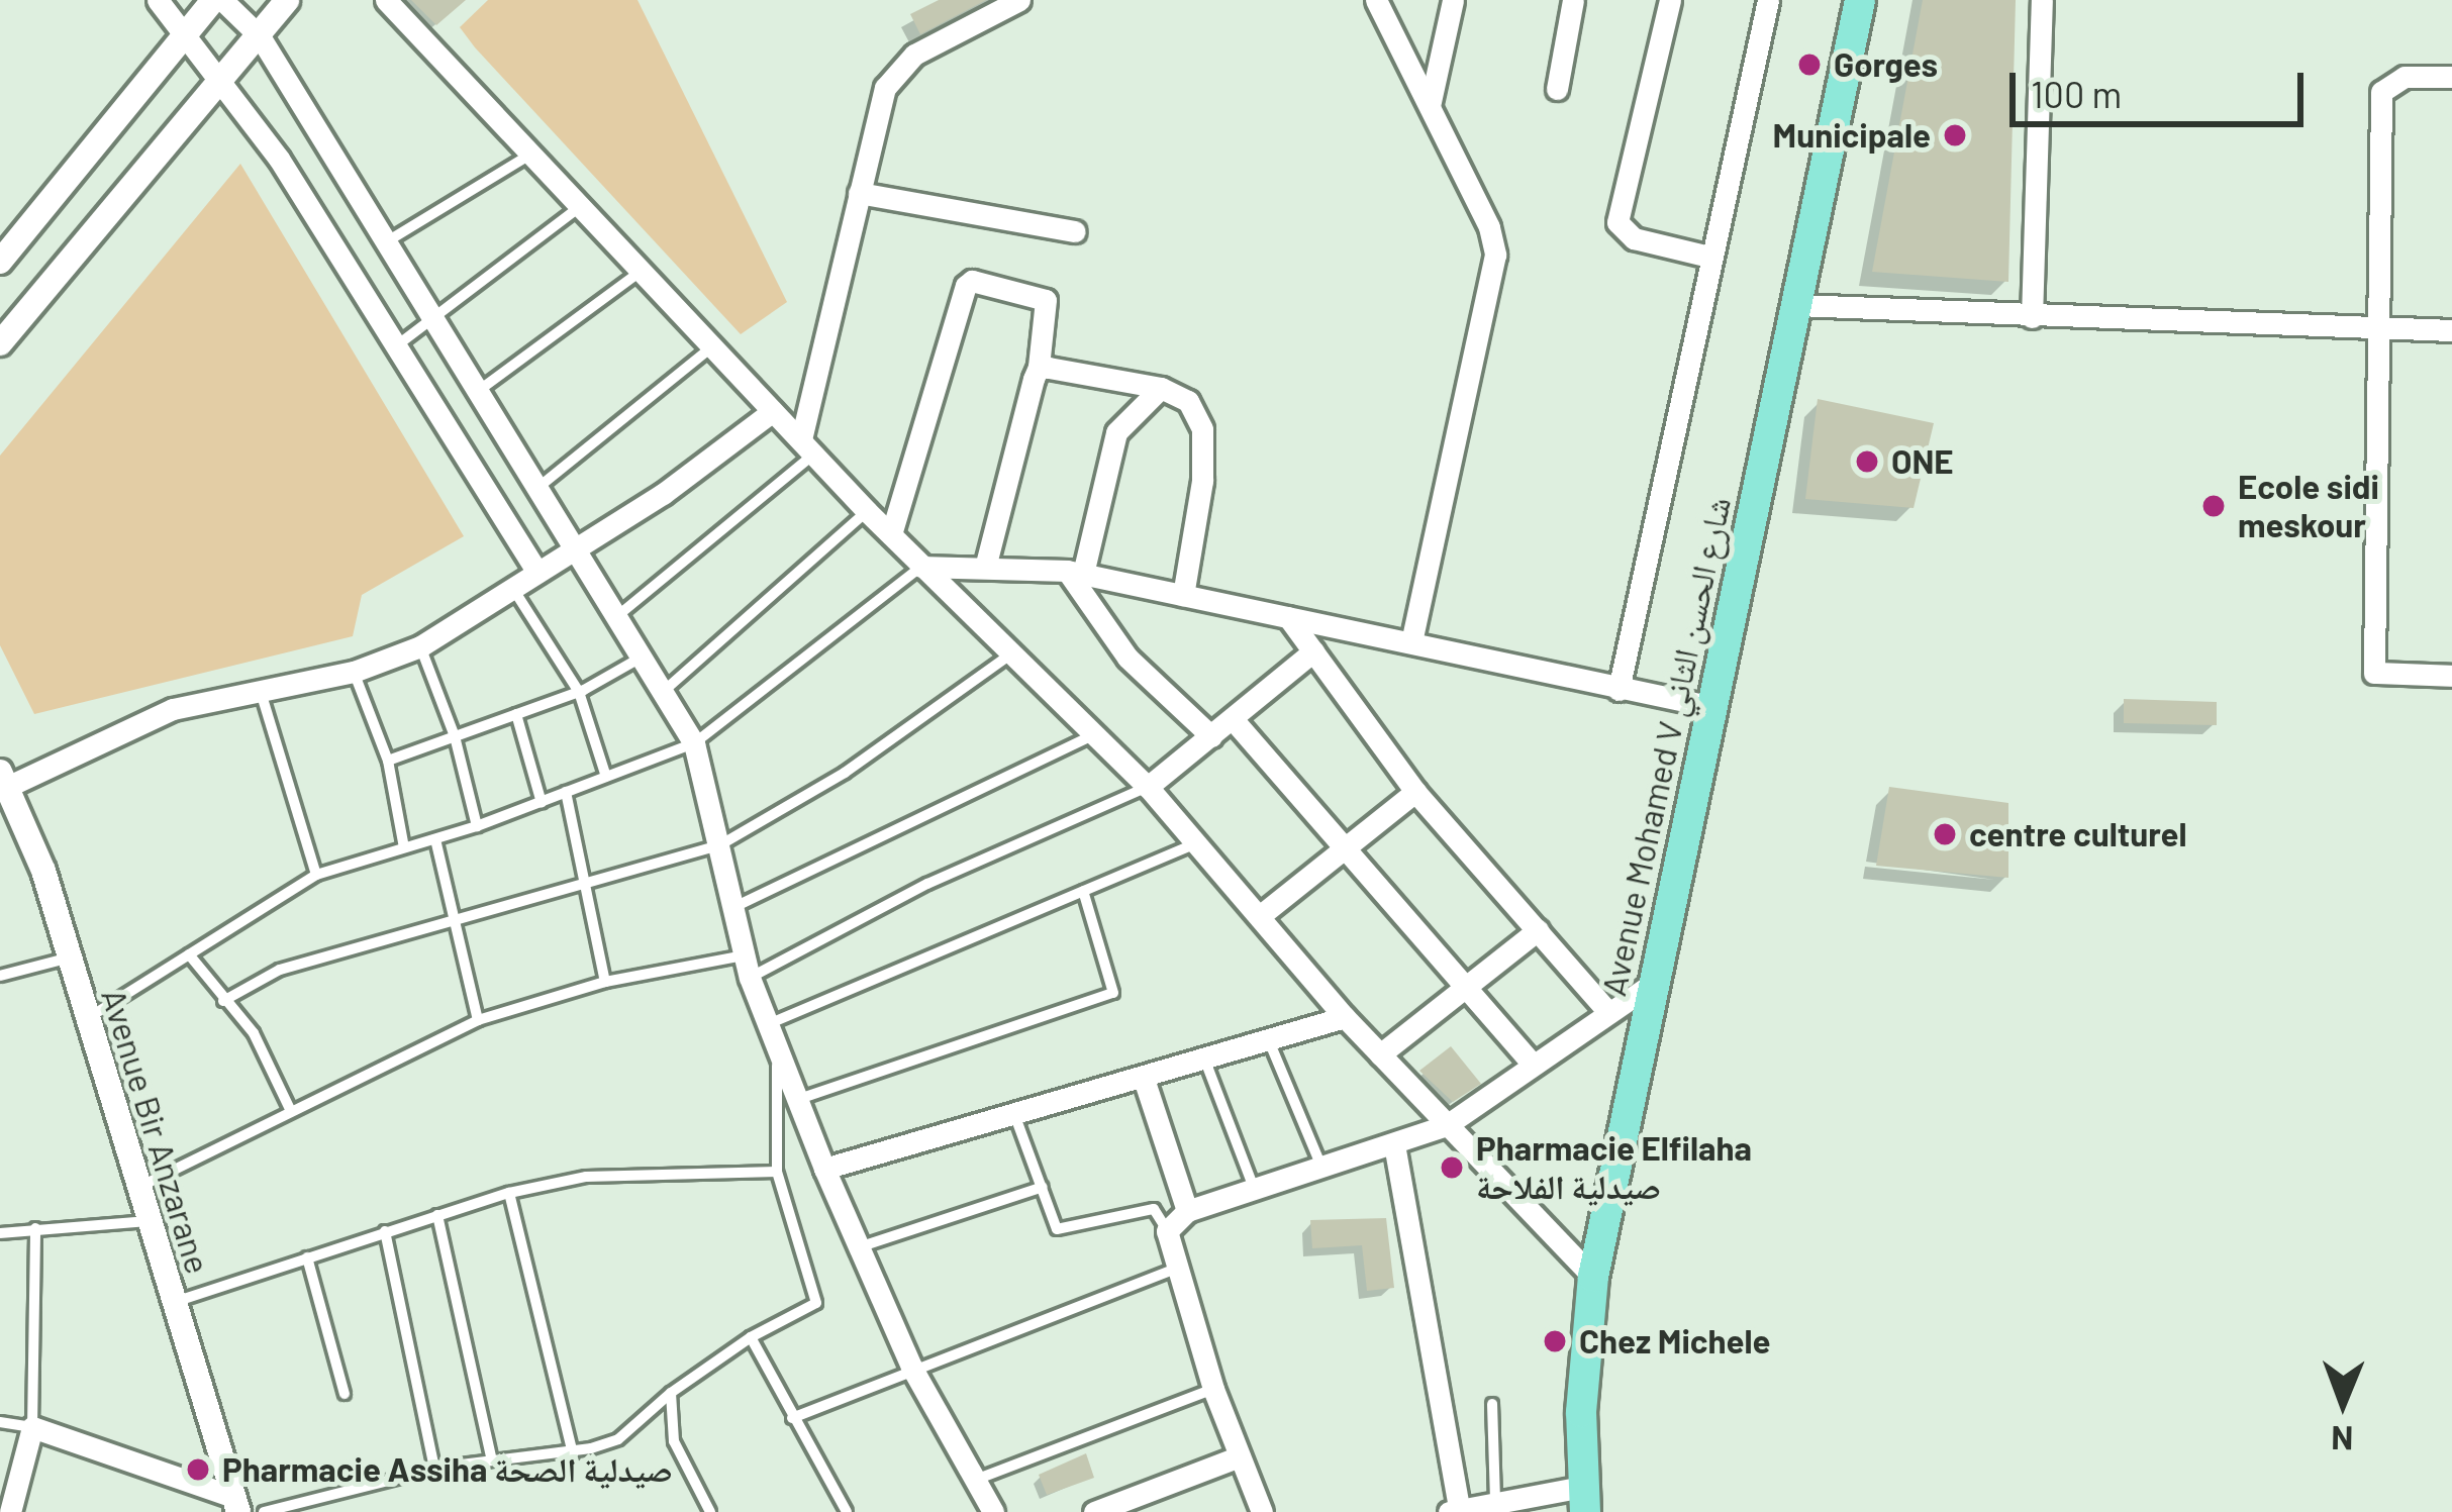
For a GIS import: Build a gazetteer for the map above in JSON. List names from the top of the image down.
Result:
{
  "streets": {
    "main road": ["Avenue Mohamed V شارع الحسن الثاني"],
    "street": ["Avenue Bir Anzarane"]
  },
  "places": [
    "Gorges",
    "Municipale",
    "ONE",
    "Ecole sidi meskour",
    "centre culturel",
    "Pharmacie Elfilaha صيدلية الفلاحة",
    "Chez Michele",
    "Pharmacie Assiha صيدلية الصحة"
  ],
  "scale_bar": "100 m",
  "north": "bottom"
}
